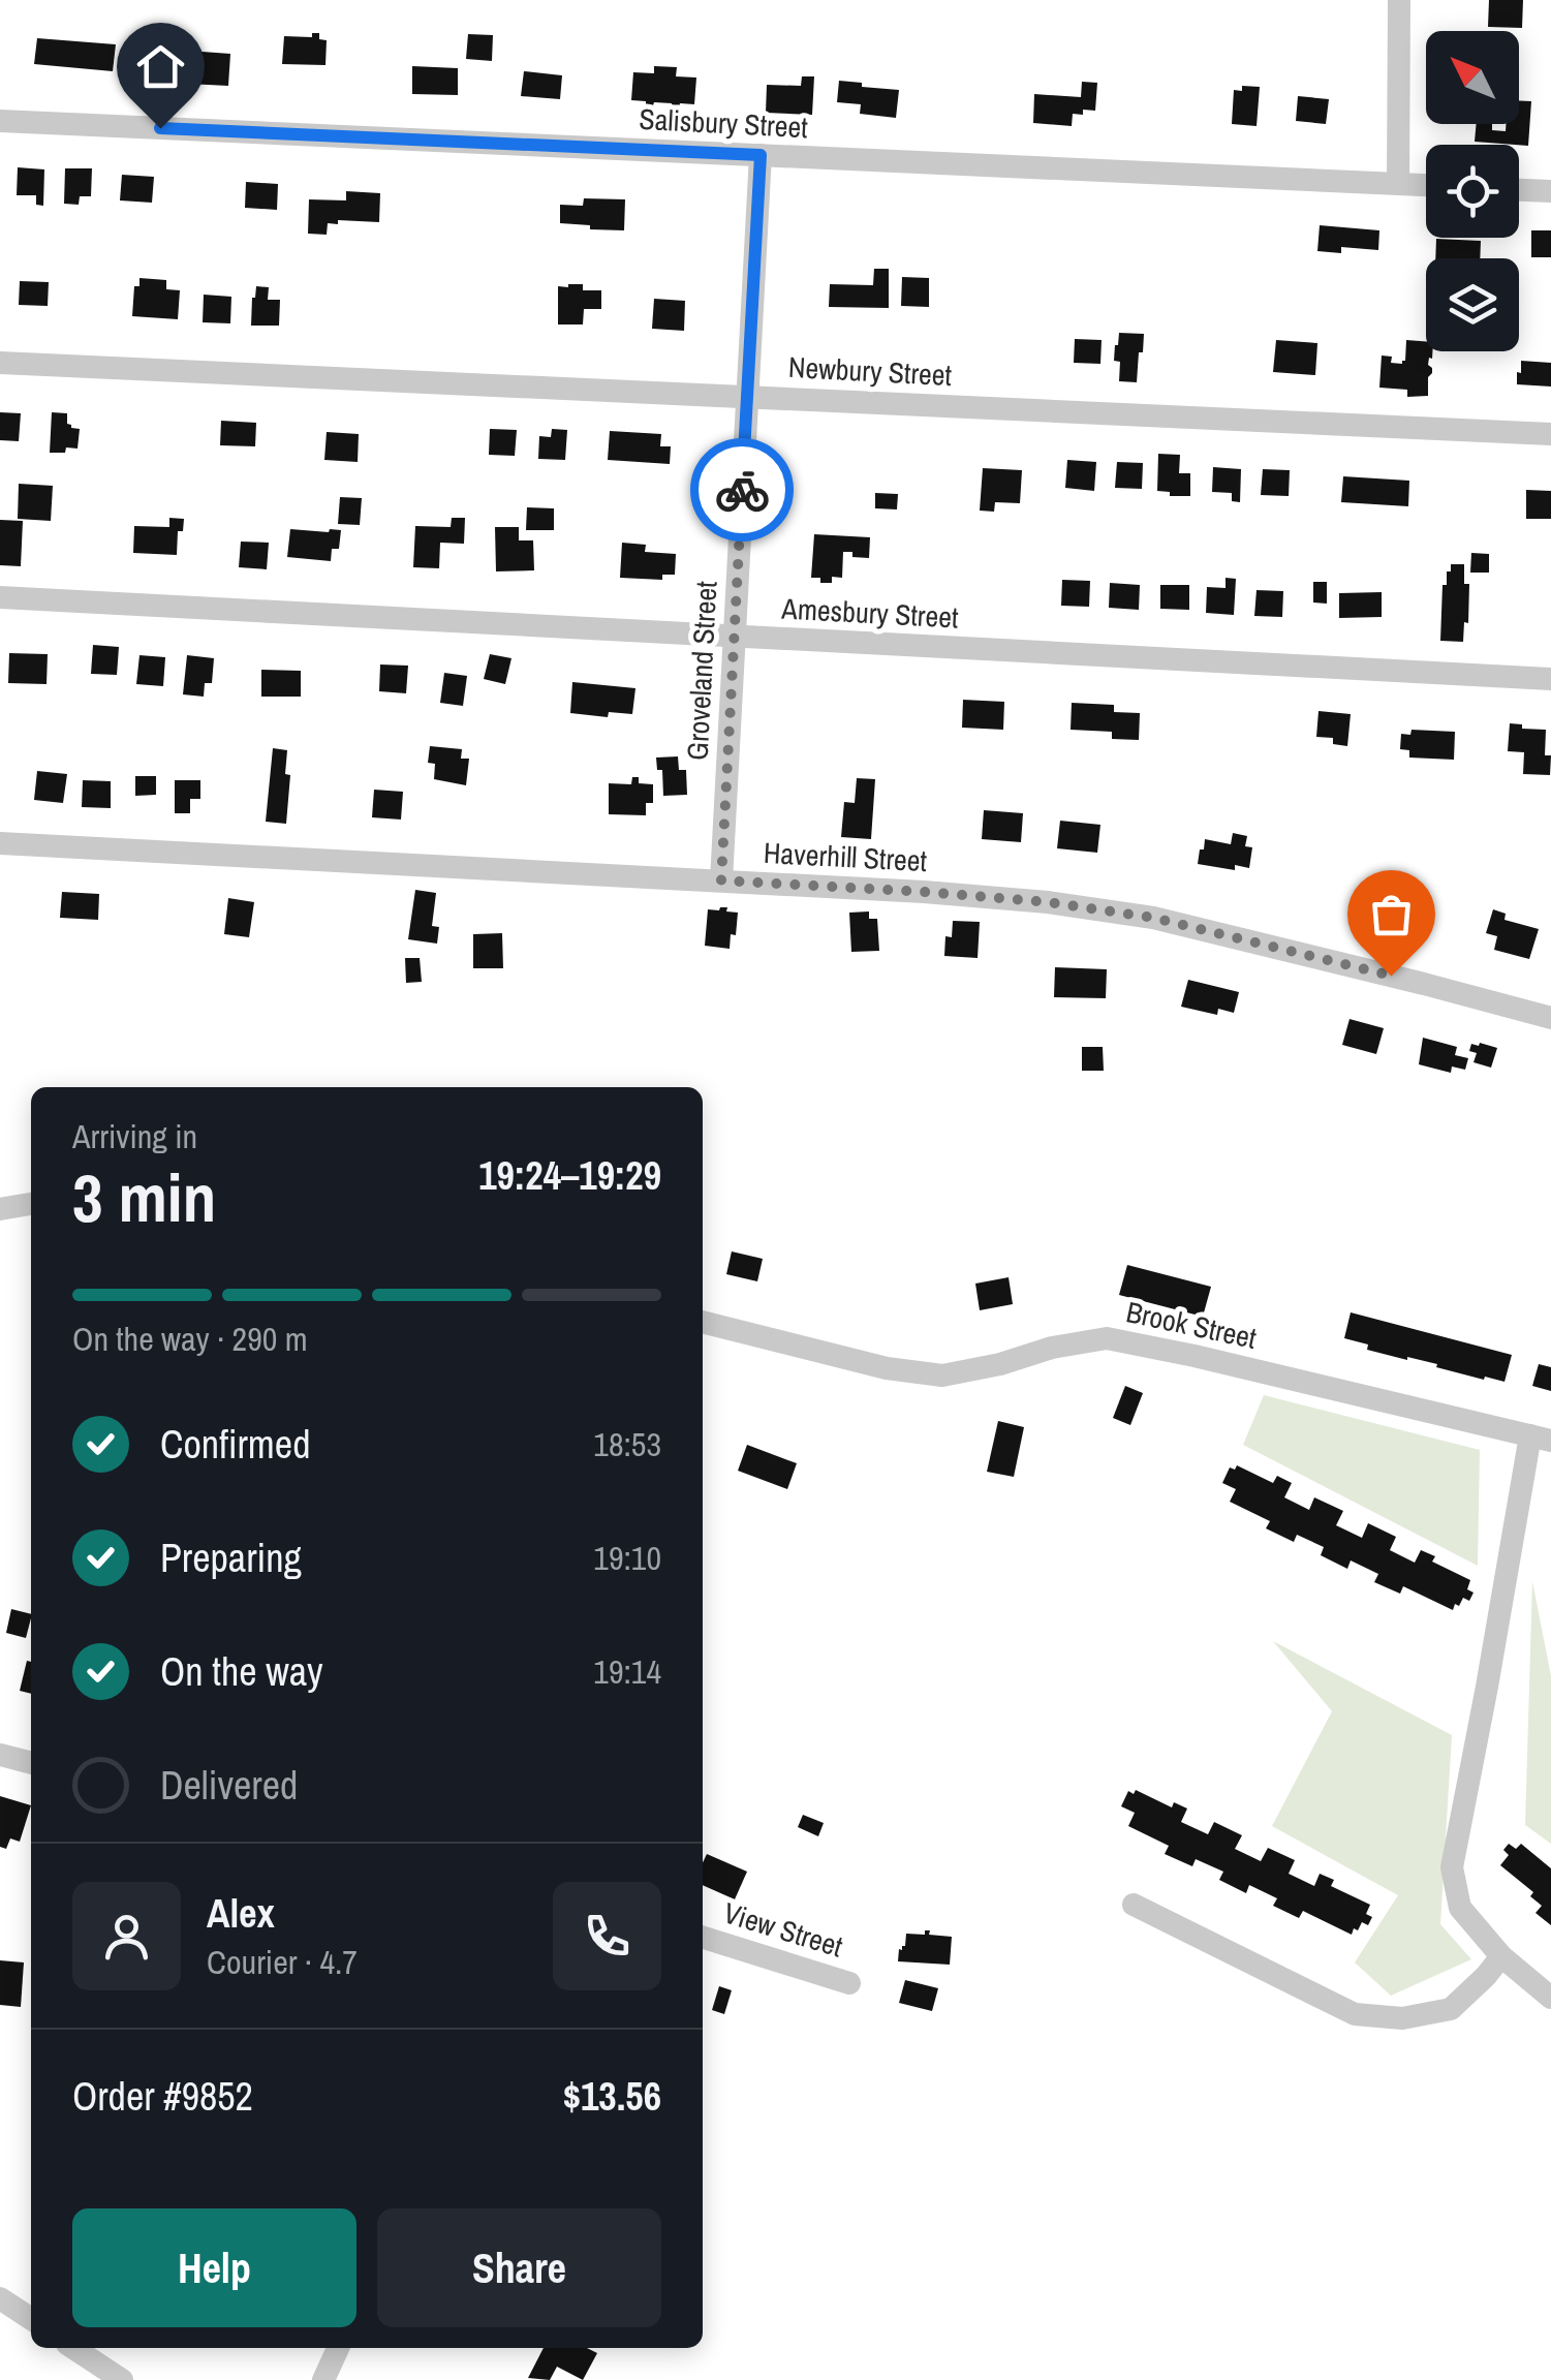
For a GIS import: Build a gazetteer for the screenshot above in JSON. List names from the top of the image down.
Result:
{
  "streets": {
    "street": [
      "Salisbury Street",
      "Newbury Street",
      "Amesbury Street",
      "Groveland Street",
      "Haverhill Street",
      "Brook Street",
      "View Street"
    ]
  },
  "crossings": [
    ["Salisbury Street", "Groveland Street"],
    ["Newbury Street", "Groveland Street"],
    ["Amesbury Street", "Groveland Street"],
    ["Groveland Street", "Haverhill Street"]
  ],
  "north": "top left",
  "page": {
    "heading": ["3 min", "Arriving in", "19:24–19:29"],
    "panel": [
      "Alex",
      "Courier · 4.7",
      "Order #9852",
      "$13.56"
    ],
    "bar": "On the way · 290 m",
    "list": [
      ["Confirmed", "18:53"],
      ["Preparing", "19:10"],
      ["On the way", "19:14"],
      "Delivered"
    ],
    "buttons": ["Help", "Share"]
  }
}
